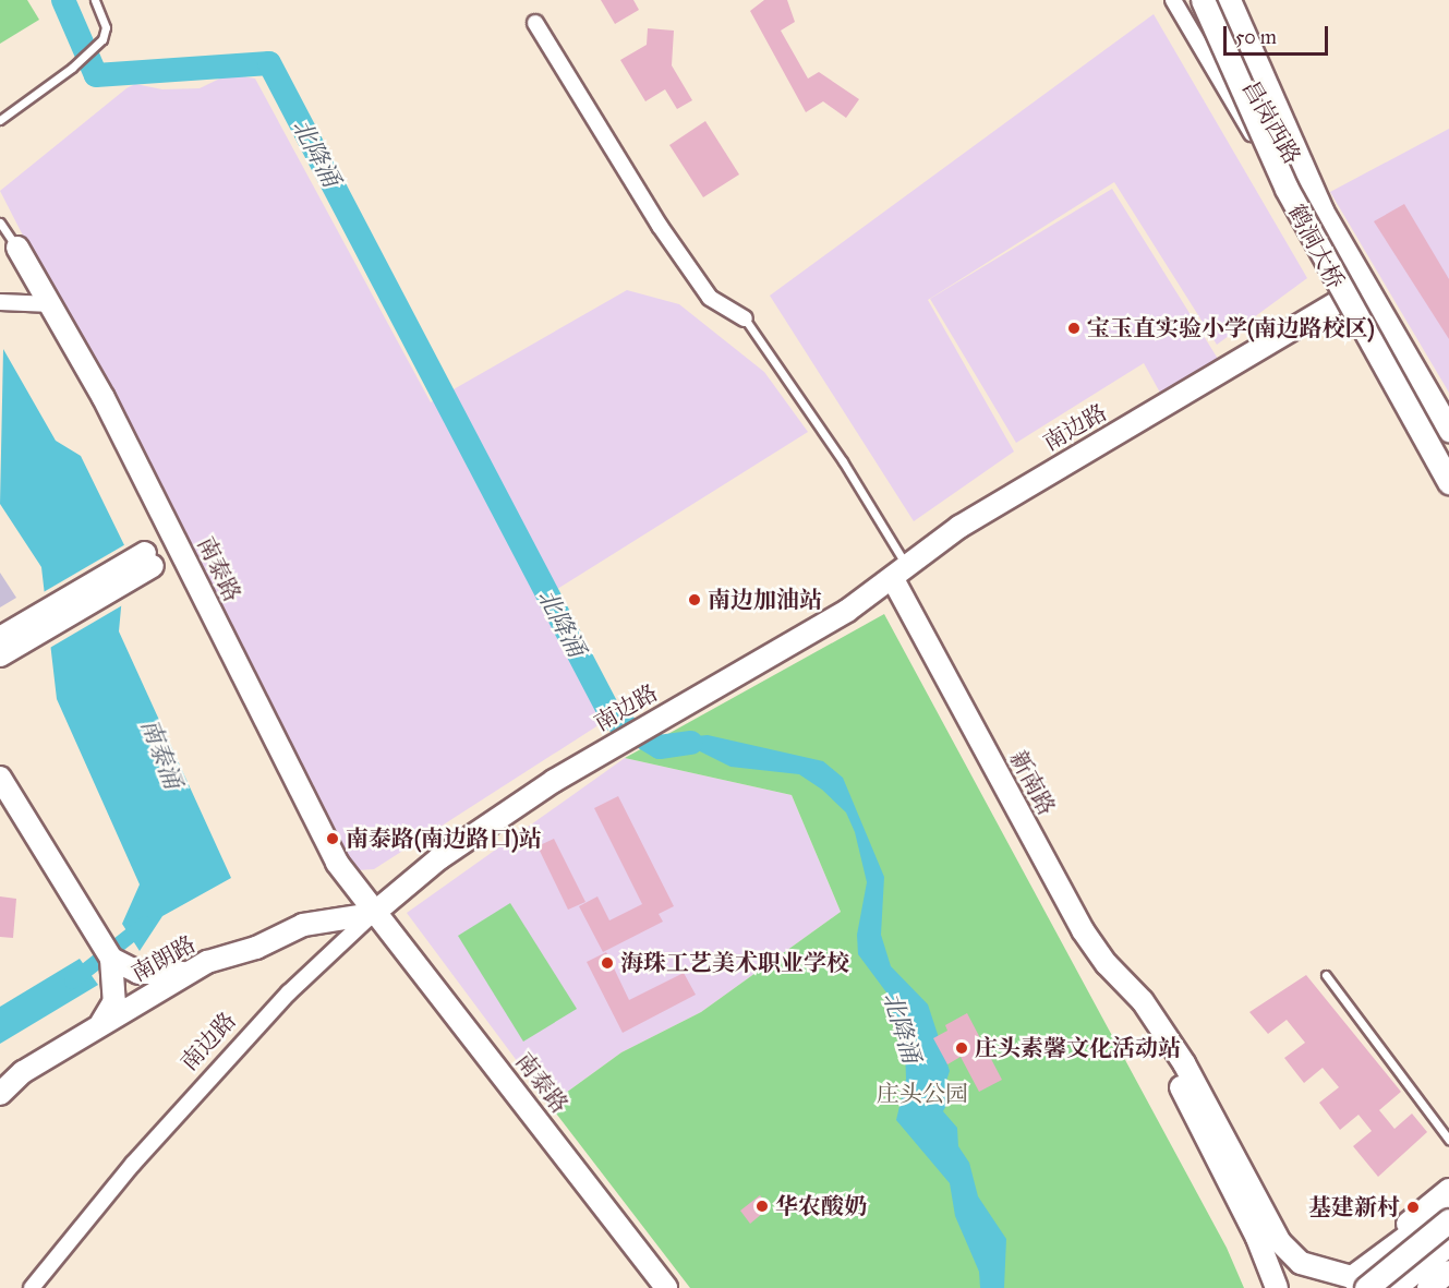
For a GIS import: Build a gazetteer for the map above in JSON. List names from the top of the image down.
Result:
{
  "streets": {
    "main road": ["鹤洞大桥"],
    "street": [
      "昌岗西路",
      "南边路",
      "南泰路",
      "新南路",
      "南朗路"
    ]
  },
  "crossings": [
    ["昌岗西路", "南边路"],
    ["南边路", "南泰路"],
    ["南边路", "新南路"],
    ["南边路", "南朗路"],
    ["南泰路", "南朗路"]
  ],
  "water": ["北降涌", "南泰涌"],
  "parks": ["庄头公园"],
  "places": [
    "宝玉直实验小学(南边路校区)",
    "南边加油站",
    "南泰路(南边路口)站",
    "海珠工艺美术职业学校",
    "庄头素馨文化活动站",
    "华农酸奶",
    "基建新村"
  ],
  "scale_bar": "50 m"
}
